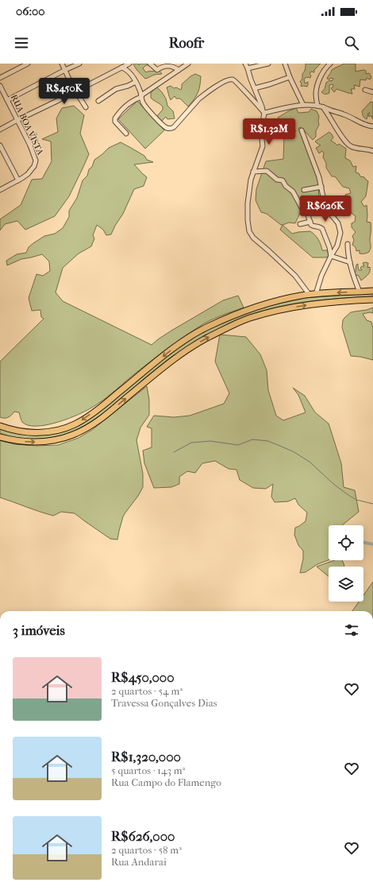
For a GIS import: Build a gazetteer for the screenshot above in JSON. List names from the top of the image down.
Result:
{
  "streets": {
    "street": ["RUA BOA VISTA"]
  },
  "page": {
    "status": "06:00",
    "header": "Roofr",
    "price": ["R$450K", "R$1.32M", "R$626K"],
    "heading": "3 imóveis",
    "list": [
      {
        "name": "R$450,000",
        "note": "2 quartos · 54 m² · Travessa Gonçalves Dias"
      },
      {
        "name": "R$1,320,000",
        "note": "5 quartos · 143 m² · Rua Campo do Flamengo"
      },
      {
        "name": "R$626,000",
        "note": "2 quartos · 58 m² · Rua Andarai"
      }
    ]
  }
}
